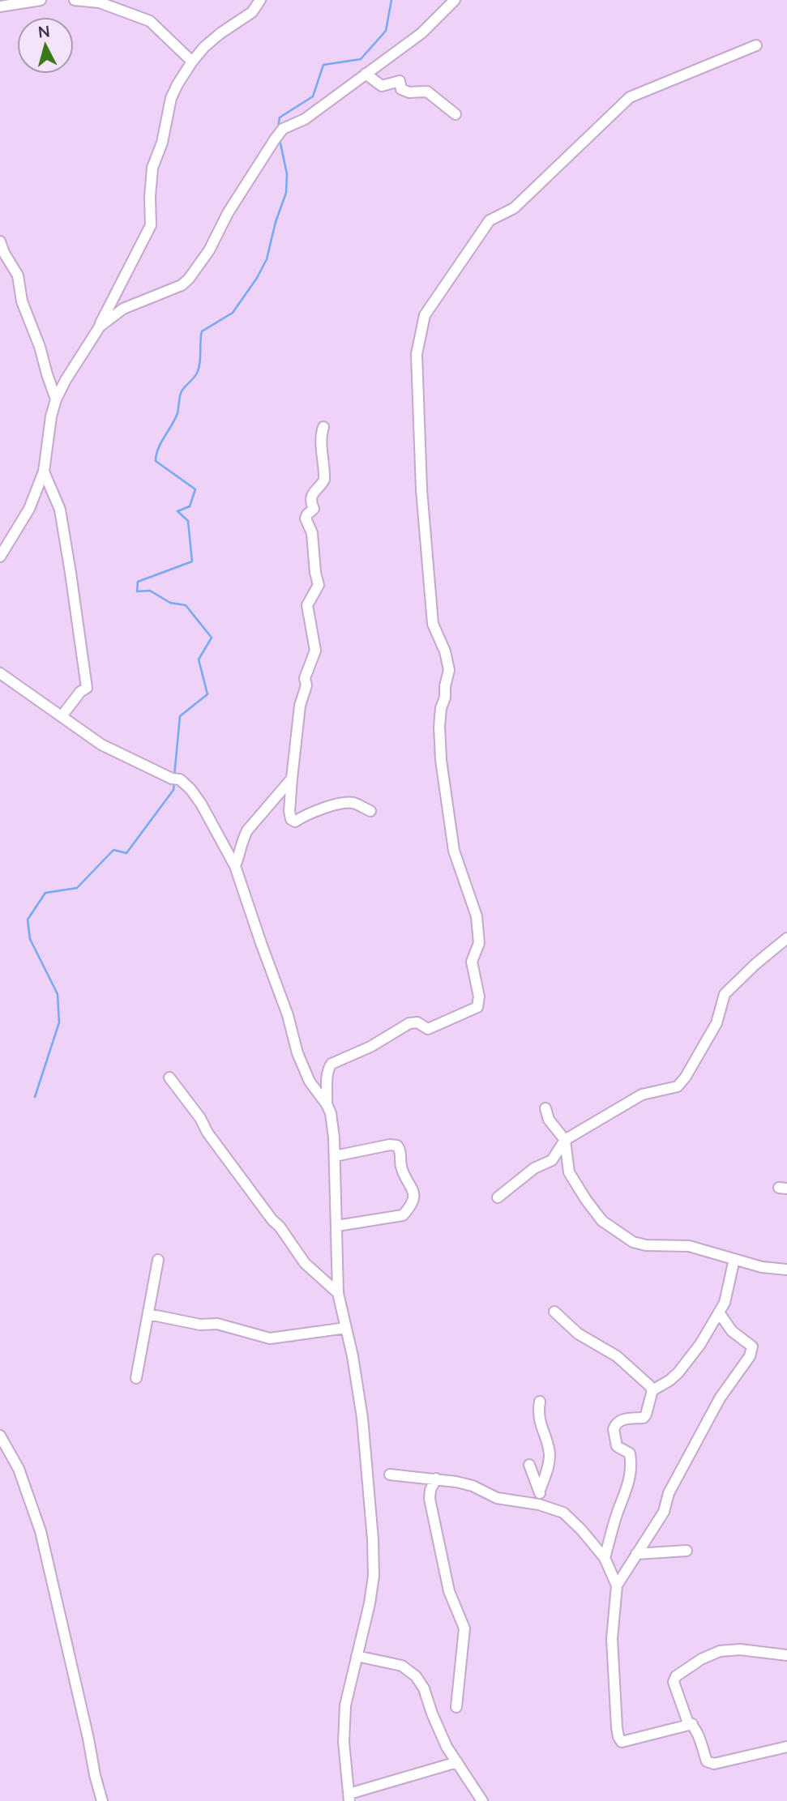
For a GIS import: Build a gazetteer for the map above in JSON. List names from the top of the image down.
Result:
{
  "north": "top"
}
